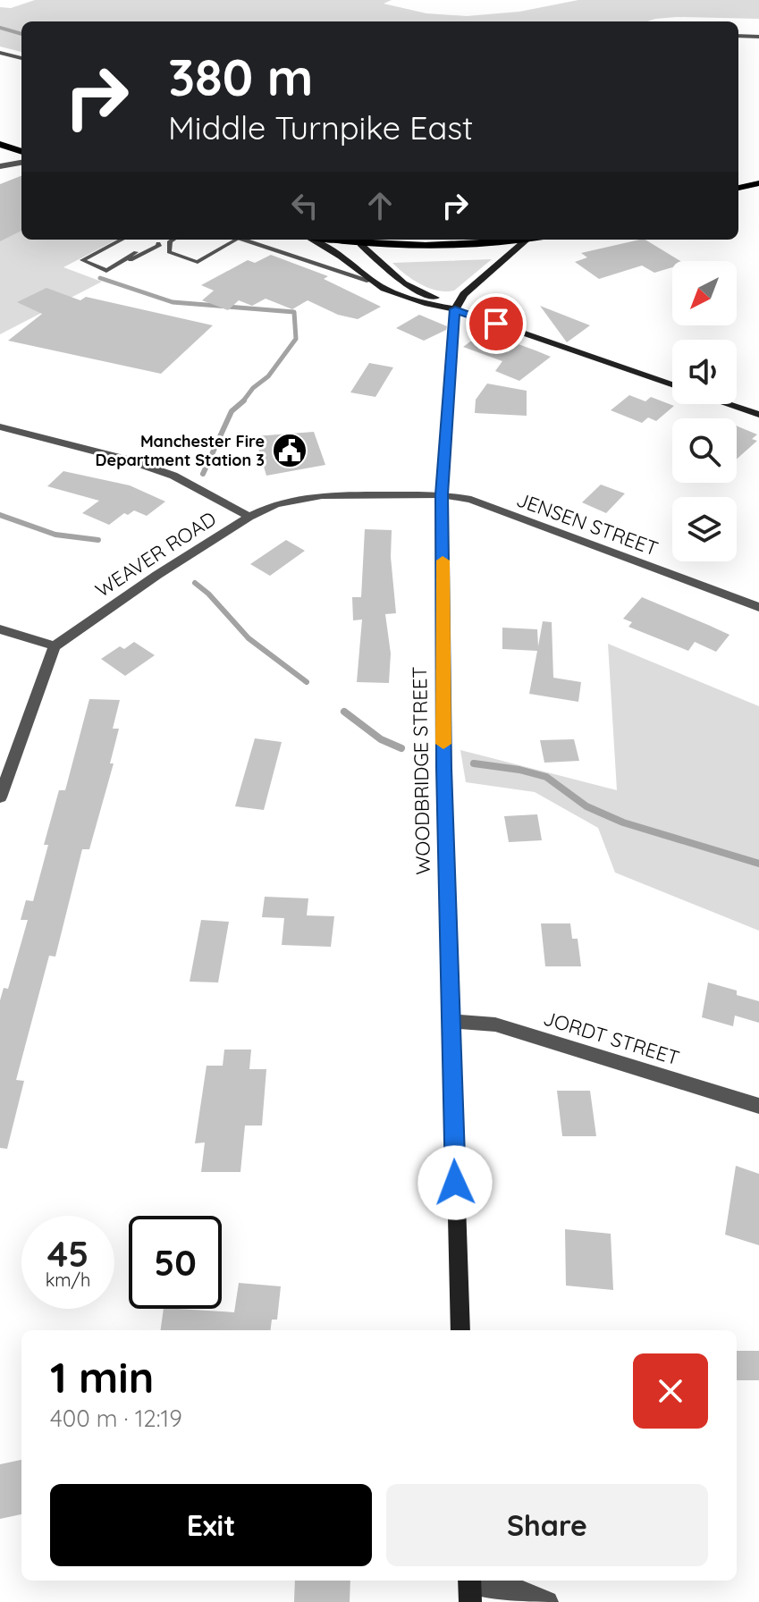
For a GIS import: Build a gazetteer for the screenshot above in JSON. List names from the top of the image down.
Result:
{
  "streets": {
    "main road": ["WOODBRIDGE STREET"],
    "street": ["JENSEN STREET", "WEAVER ROAD", "JORDT STREET"]
  },
  "crossings": [
    ["JENSEN STREET", "WEAVER ROAD"],
    ["JENSEN STREET", "WOODBRIDGE STREET"],
    ["WEAVER ROAD", "WOODBRIDGE STREET"],
    ["WOODBRIDGE STREET", "JORDT STREET"]
  ],
  "places": {
    "public building": ["Manchester Fire Department Station 3"]
  },
  "north": "bottom left",
  "page": {
    "turn": ["380 m", "Middle Turnpike East"],
    "speed": "45 km/h",
    "limit": "50",
    "heading": ["1 min", "400 m · 12:19"],
    "buttons": ["Exit", "Share"]
  }
}
